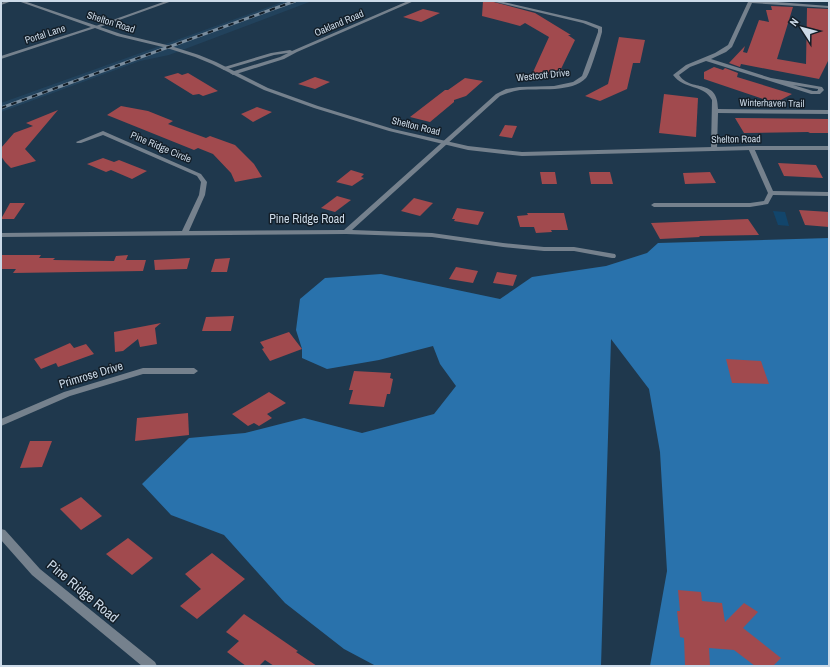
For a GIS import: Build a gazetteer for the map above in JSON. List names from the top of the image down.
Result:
{
  "streets": {
    "street": [
      "Shelton Road",
      "Oakland Road",
      "Portal Lane",
      "Westcott Drive",
      "Winterhaven Trail",
      "Pine Ridge Circle",
      "Pine Ridge Road",
      "Primrose Drive"
    ]
  },
  "crossings": [
    ["Shelton Road", "Oakland Road"],
    ["Shelton Road", "Portal Lane"],
    ["Shelton Road", "Westcott Drive"],
    ["Westcott Drive", "Pine Ridge Road"],
    ["Pine Ridge Circle", "Pine Ridge Road"]
  ],
  "north": "top left"
}
